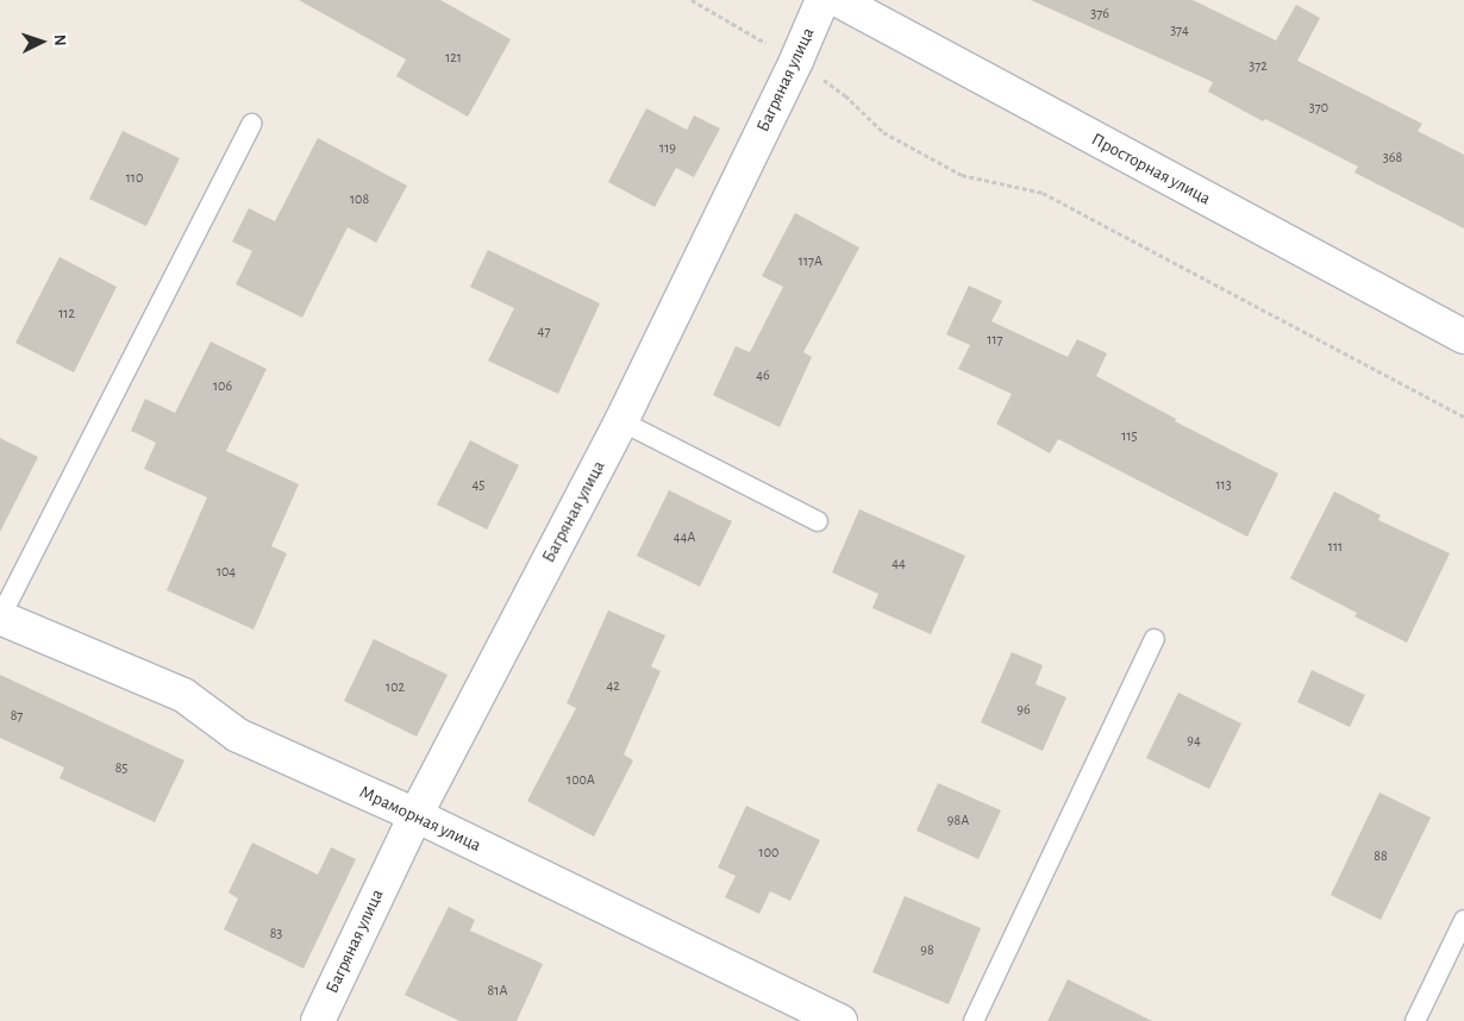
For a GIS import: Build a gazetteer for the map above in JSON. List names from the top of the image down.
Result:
{
  "streets": {
    "street": ["Багряная улица", "Просторная улица", "Мраморная улица"]
  },
  "crossings": [
    ["Багряная улица", "Мраморная улица"]
  ],
  "house_numbers": [
    "376",
    "374",
    "121",
    "372",
    "370",
    "119",
    "368",
    "110",
    "108",
    "117А",
    "112",
    "47",
    "117",
    "46",
    "106",
    "115",
    "45",
    "113",
    "44А",
    "111",
    "44",
    "104",
    "42",
    "102",
    "96",
    "87",
    "94",
    "85",
    "100А",
    "98А",
    "100",
    "88",
    "83",
    "98",
    "81А"
  ],
  "north": "right"
}
